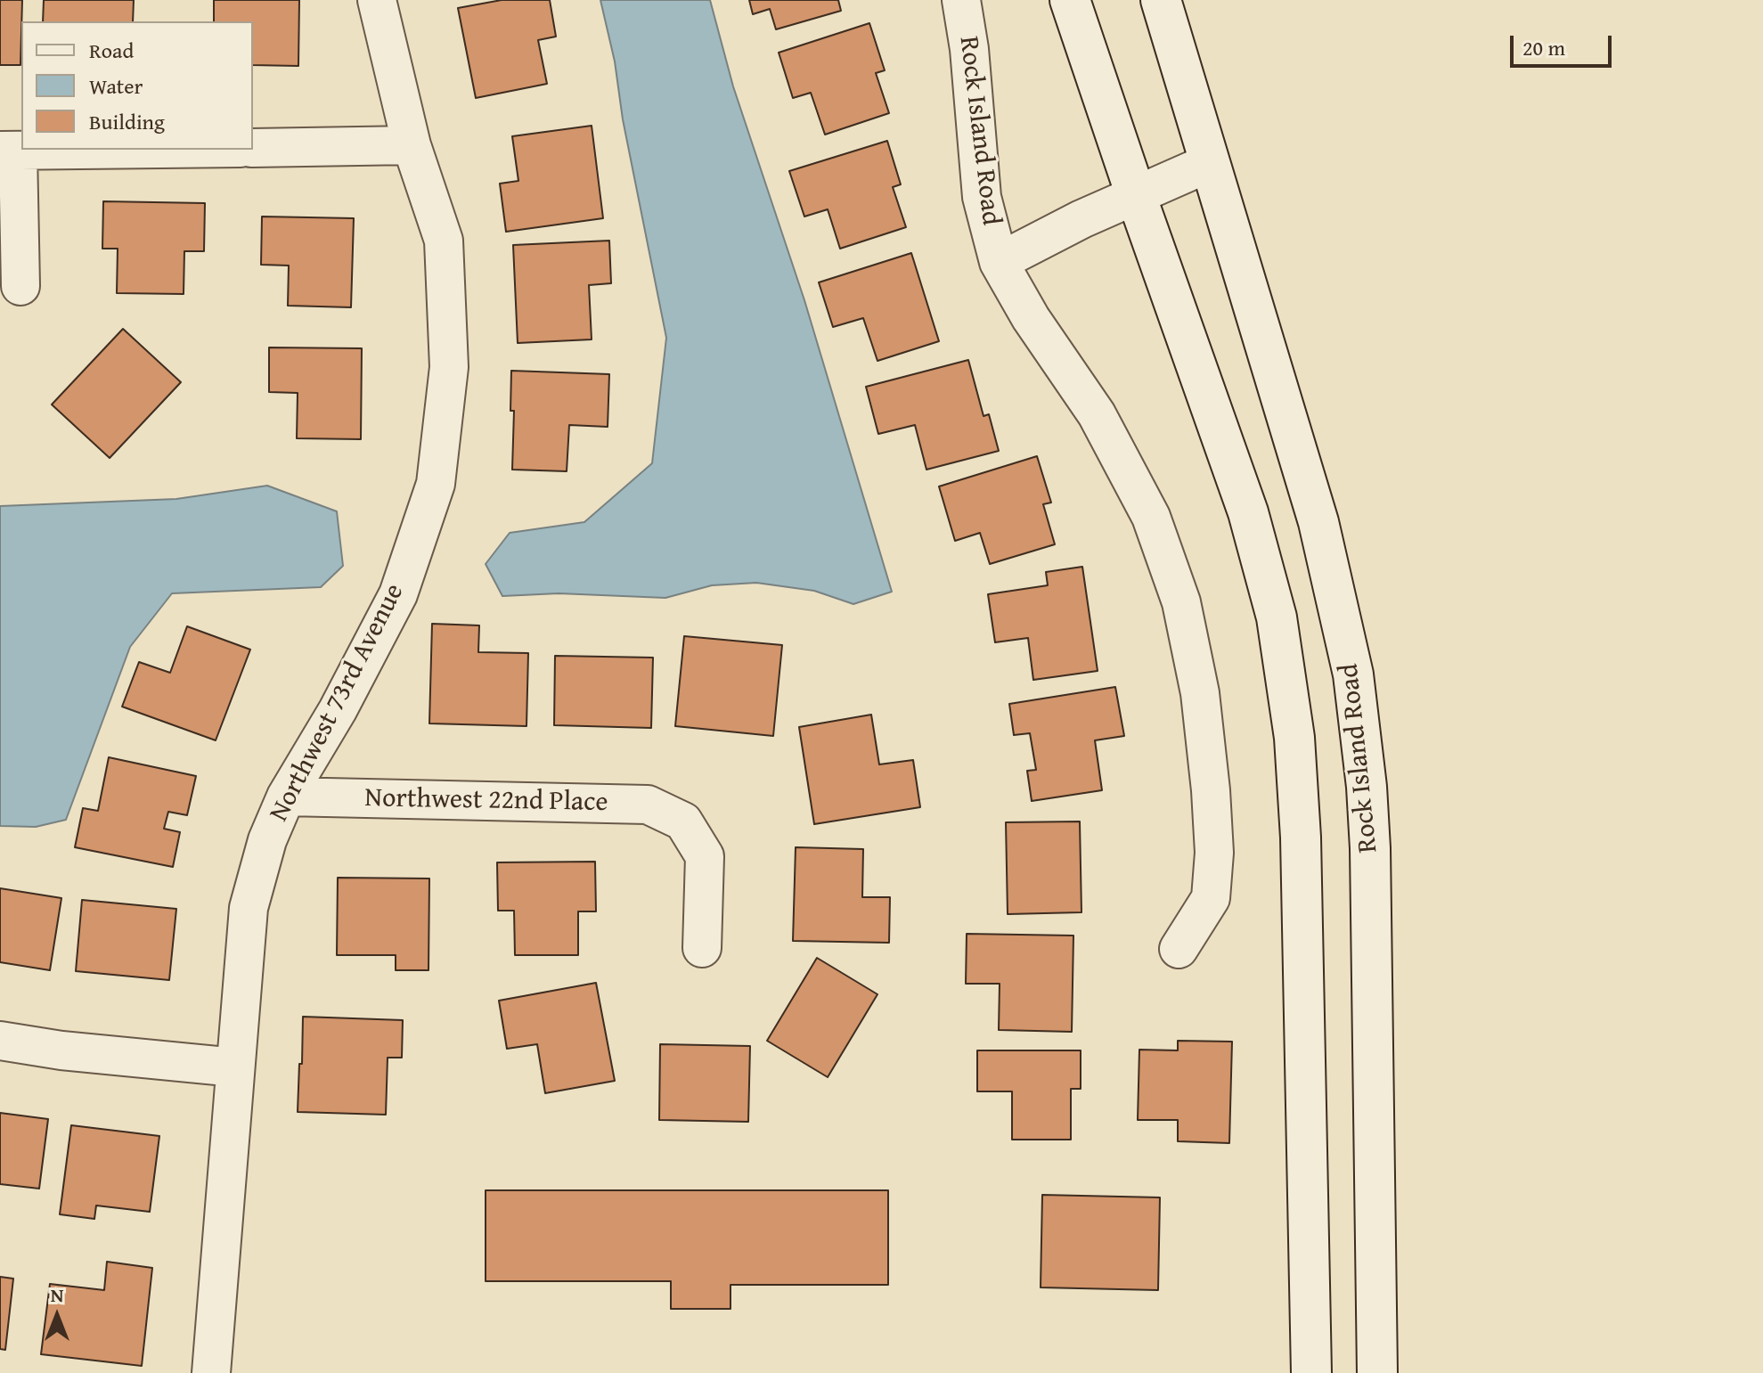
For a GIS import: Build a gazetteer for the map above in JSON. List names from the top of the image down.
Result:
{
  "streets": {
    "main road": ["Rock Island Road"],
    "street": ["Northwest 73rd Avenue", "Northwest 22nd Place"]
  },
  "crossings": [
    ["Northwest 73rd Avenue", "Northwest 22nd Place"]
  ],
  "legend": ["Road", "Water", "Building"],
  "scale_bar": "20 m",
  "north": "top"
}
